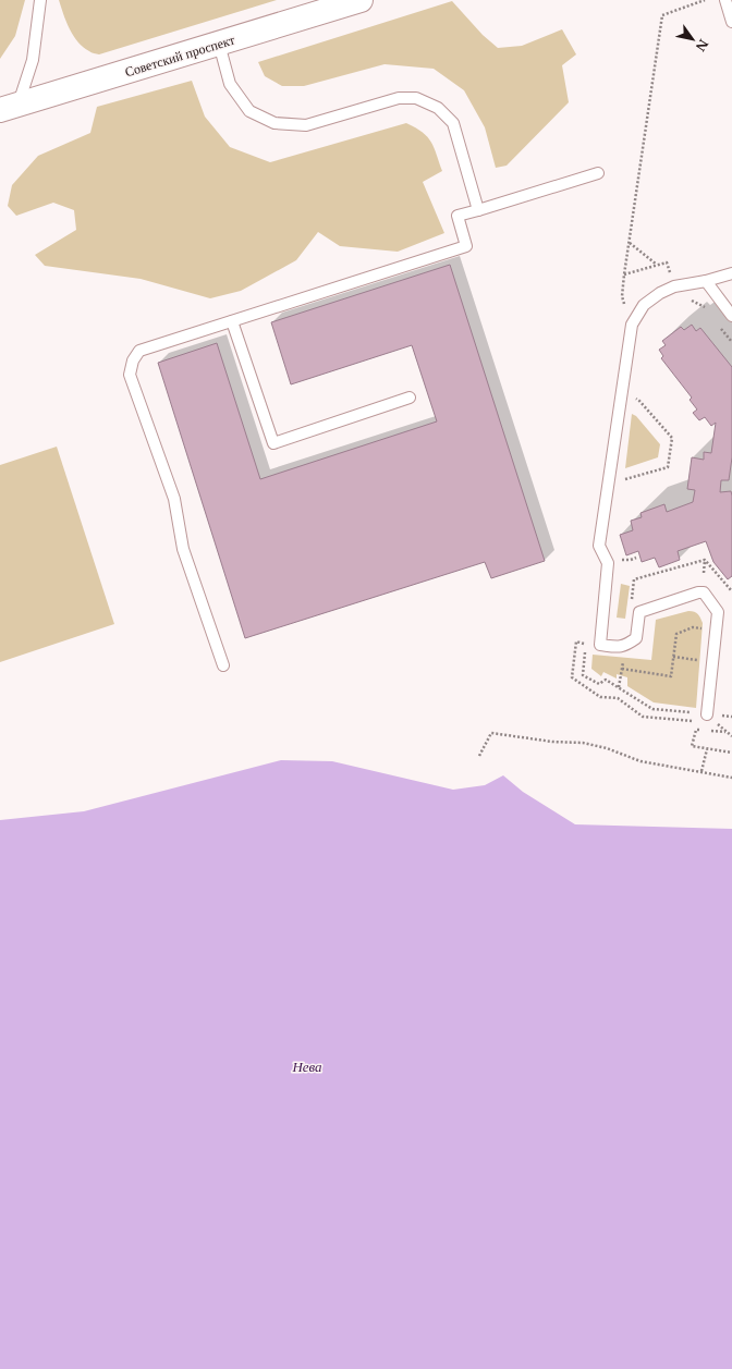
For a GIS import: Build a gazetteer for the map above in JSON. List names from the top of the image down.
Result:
{
  "streets": {
    "main road": ["Советский проспект"]
  },
  "water": ["Нева"],
  "north": "bottom right"
}
